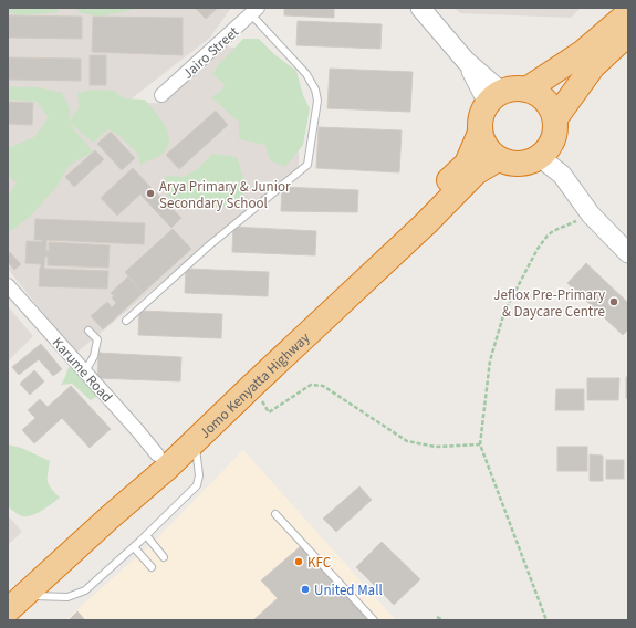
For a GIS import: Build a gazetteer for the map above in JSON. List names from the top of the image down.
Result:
{
  "streets": {
    "highway": ["Jomo Kenyatta Highway"],
    "street": ["Jairo Street", "Karume Road"]
  },
  "crossings": [
    ["Karume Road", "Jomo Kenyatta Highway"]
  ],
  "places": [
    "Arya Primary & Junior Secondary School",
    "Jeflox Pre-Primary & Daycare Centre",
    "KFC",
    "United Mall"
  ]
}
